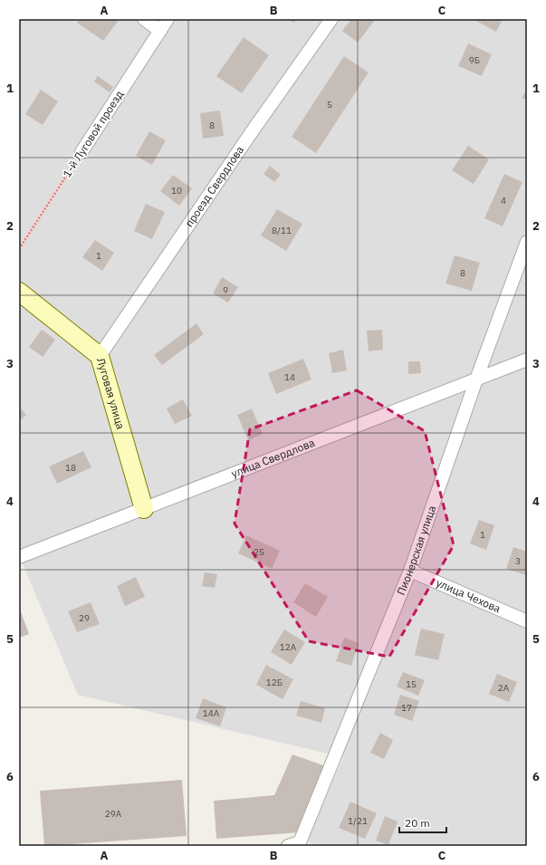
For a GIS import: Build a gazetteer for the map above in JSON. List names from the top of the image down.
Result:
{
  "streets": {
    "street": [
      "1-й Луговой проезд",
      "проезд Свердлова",
      "Луговая улица",
      "улица Свердлова",
      "Пионерская улица",
      "улица Чехова"
    ]
  },
  "crossings": [
    ["проезд Свердлова", "Луговая улица"],
    ["Луговая улица", "улица Свердлова"],
    ["улица Свердлова", "Пионерская улица"],
    ["Пионерская улица", "улица Чехова"]
  ],
  "house_numbers": [
    "9Б",
    "5",
    "8",
    "10",
    "4",
    "8/11",
    "1",
    "8",
    "9",
    "14",
    "18",
    "1",
    "25",
    "3",
    "29",
    "12А",
    "12Б",
    "15",
    "2А",
    "17",
    "14А",
    "29А",
    "1/21"
  ],
  "scale_bar": "20 m",
  "grid": {
    "columns": ["A", "B", "C"],
    "rows": [
      "1",
      "2",
      "3",
      "4",
      "5",
      "6"
    ]
  }
}
